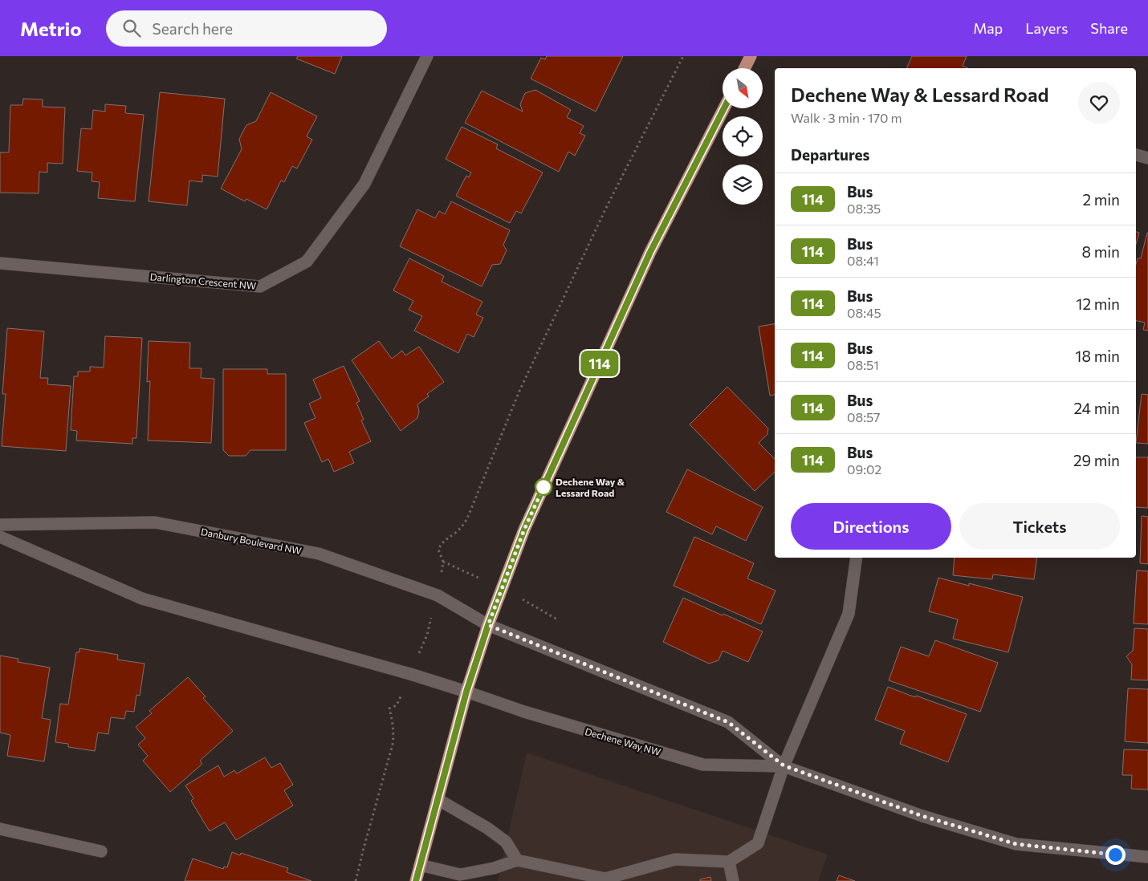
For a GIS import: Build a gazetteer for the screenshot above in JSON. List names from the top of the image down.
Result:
{
  "streets": {
    "street": ["Darlington Crescent NW", "Danbury Boulevard NW", "Dechene Way NW"]
  },
  "crossings": [
    ["Danbury Boulevard NW", "Dechene Way NW"]
  ],
  "places": ["Dechene Way & Lessard Road"],
  "lines": ["bus line 114"],
  "north": "bottom right",
  "page": {
    "header": "Metrio",
    "search": "Search here",
    "nav": ["Map", "Layers", "Share"],
    "on_map": "114",
    "heading": [
      ["Dechene Way & Lessard Road", "Walk · 3 min · 170 m"],
      "Departures"
    ],
    "list": [
      {
        "mark": "114",
        "name": "Bus",
        "note": "08:35",
        "value": "2 min"
      },
      {
        "mark": "114",
        "name": "Bus",
        "note": "08:41",
        "value": "8 min"
      },
      {
        "mark": "114",
        "name": "Bus",
        "note": "08:45",
        "value": "12 min"
      },
      {
        "mark": "114",
        "name": "Bus",
        "note": "08:51",
        "value": "18 min"
      },
      {
        "mark": "114",
        "name": "Bus",
        "note": "08:57",
        "value": "24 min"
      },
      {
        "mark": "114",
        "name": "Bus",
        "note": "09:02",
        "value": "29 min"
      }
    ],
    "buttons": ["Directions", "Tickets"]
  }
}
